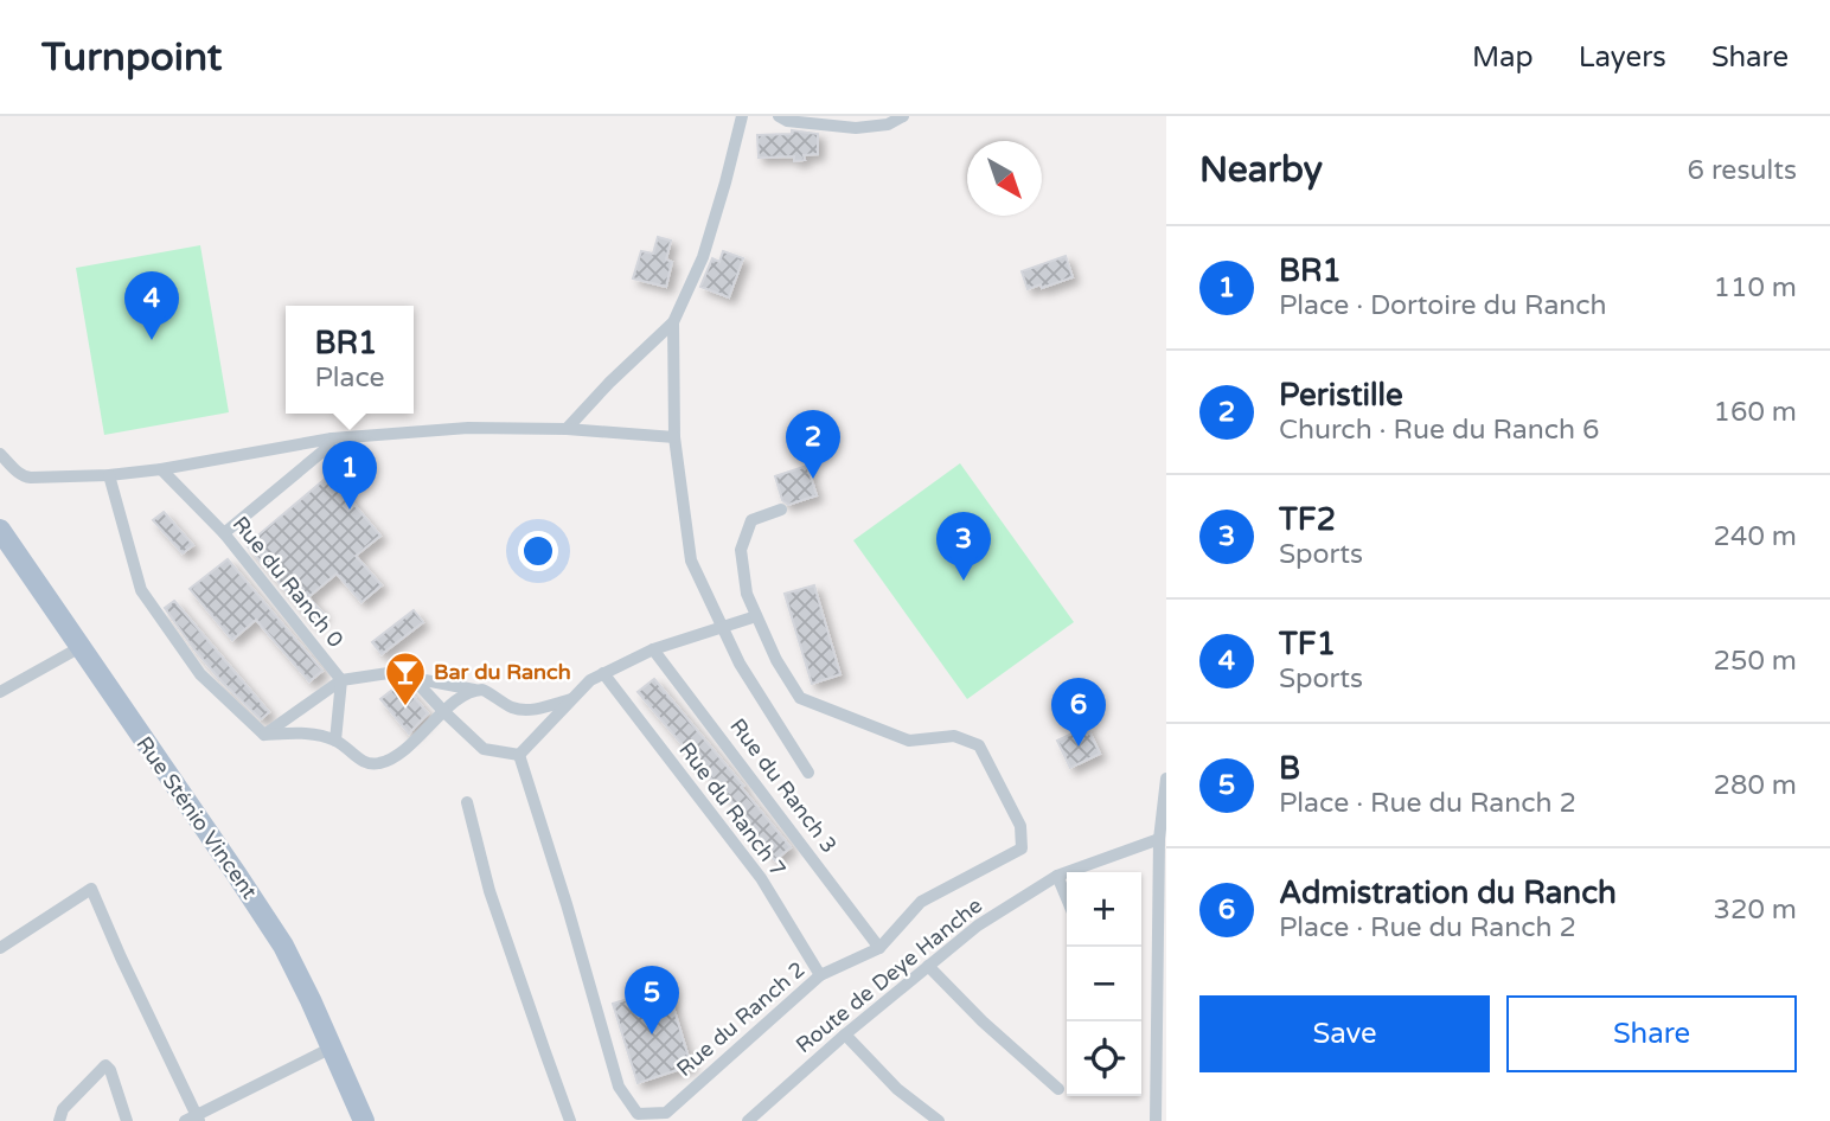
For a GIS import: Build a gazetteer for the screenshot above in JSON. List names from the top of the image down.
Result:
{
  "streets": {
    "main road": ["Rue Sténio Vincent"],
    "street": [
      "Rue du Ranch 0",
      "Rue du Ranch 3",
      "Rue du Ranch 7",
      "Route de Deye Hanche",
      "Rue du Ranch 2"
    ]
  },
  "crossings": [
    ["Rue du Ranch 3", "Rue du Ranch 2"],
    ["Rue du Ranch 7", "Rue du Ranch 2"]
  ],
  "places": {
    "bar": ["Bar du Ranch"]
  },
  "north": "bottom right",
  "page": {
    "header": "Turnpoint",
    "nav": ["Map", "Layers", "Share"],
    "heading": ["Nearby", "6 results"],
    "list": [
      {
        "mark": "1",
        "name": "BR1",
        "note": "Place · Dortoire du Ranch",
        "value": "110 m"
      },
      {
        "mark": "2",
        "name": "Peristille",
        "note": "Church · Rue du Ranch 6",
        "value": "160 m"
      },
      {
        "mark": "3",
        "name": "TF2",
        "note": "Sports",
        "value": "240 m"
      },
      {
        "mark": "4",
        "name": "TF1",
        "note": "Sports",
        "value": "250 m"
      },
      {
        "mark": "5",
        "name": "B",
        "note": "Place · Rue du Ranch 2",
        "value": "280 m"
      },
      {
        "mark": "6",
        "name": "Admistration du Ranch",
        "note": "Place · Rue du Ranch 2",
        "value": "320 m"
      }
    ],
    "pins": [
      "4",
      "2",
      "1",
      "3",
      "6",
      "5"
    ],
    "popup": ["BR1", "Place"],
    "map_buttons": ["+", "−"],
    "buttons": ["Save", "Share"]
  }
}
